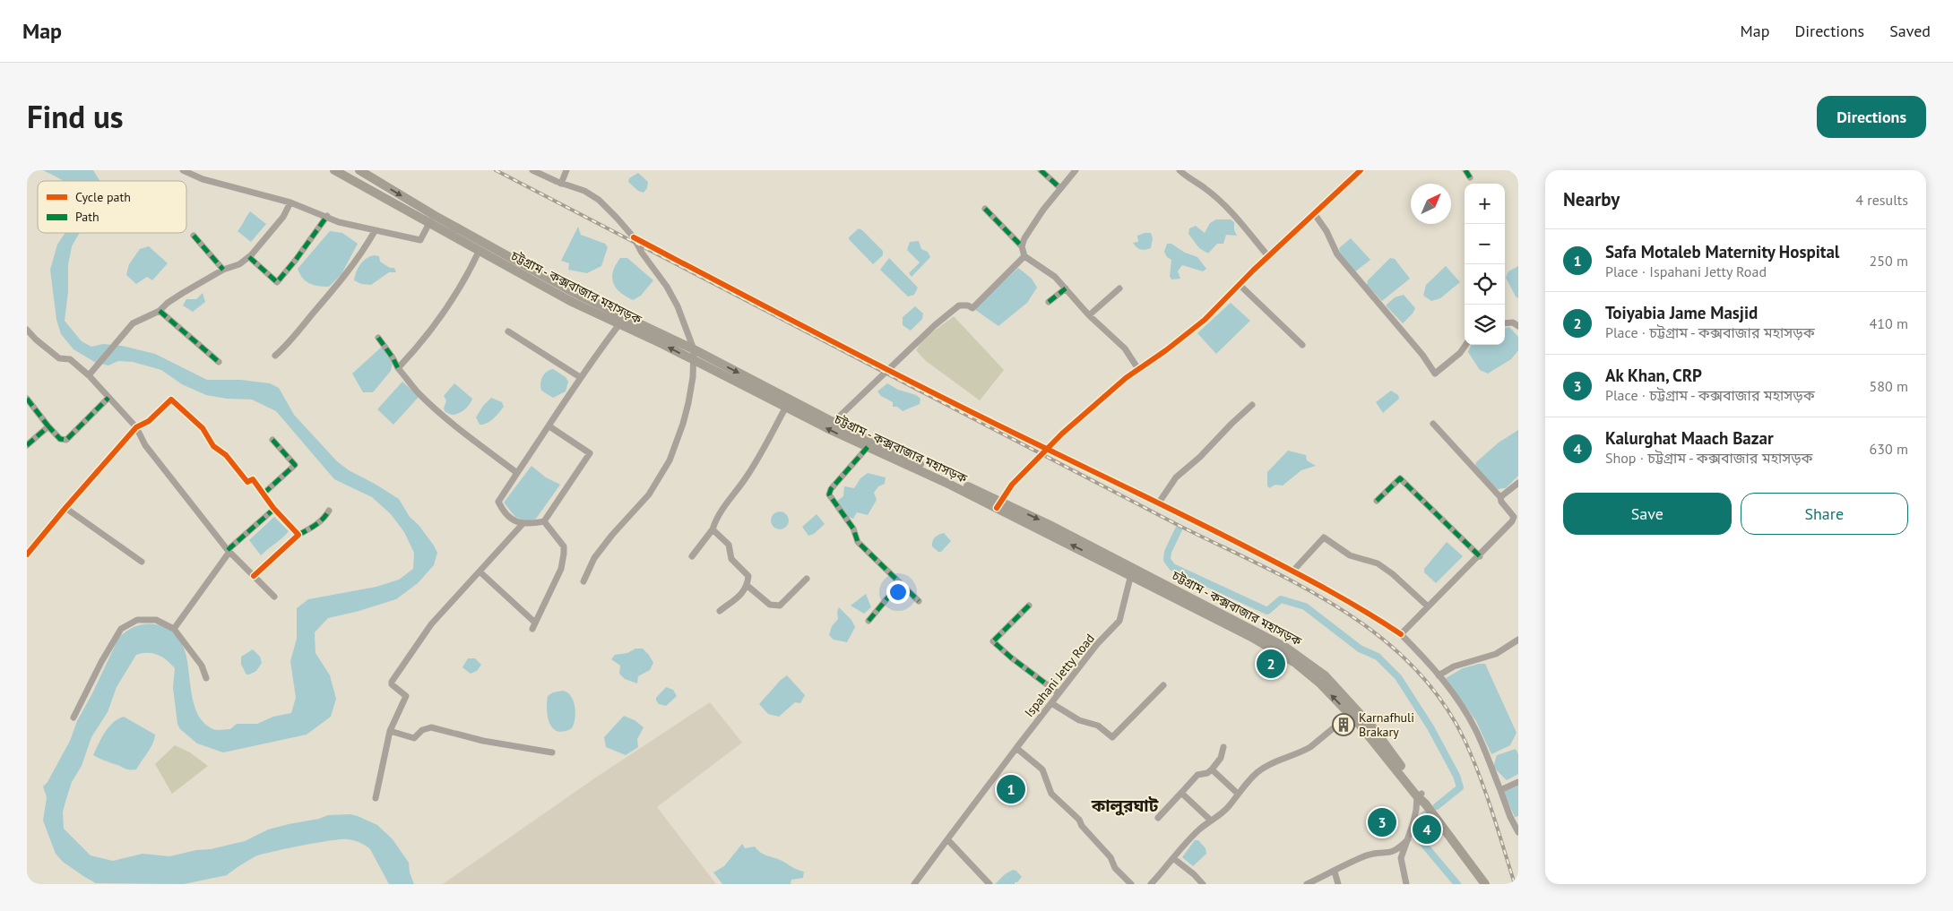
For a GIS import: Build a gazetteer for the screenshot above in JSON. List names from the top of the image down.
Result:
{
  "streets": {
    "highway": ["চট্টগ্রাম - কক্সবাজার মহাসড়ক"],
    "street": ["Ispahani Jetty Road"]
  },
  "crossings": [
    ["চট্টগ্রাম - কক্সবাজার মহাসড়ক", "Ispahani Jetty Road"]
  ],
  "districts": ["কালুরঘাট"],
  "places": {
    "building": ["Karnafhuli Brakary"]
  },
  "legend": ["Cycle path", "Path"],
  "north": "top right",
  "page": {
    "header": "Map",
    "nav": ["Map", "Directions", "Saved"],
    "title": "Find us",
    "buttons": [
      "Directions",
      ["Save", "Share"]
    ],
    "heading": ["Nearby", "4 results"],
    "map_buttons": ["+", "−"],
    "list": [
      {
        "mark": "1",
        "name": "Safa Motaleb Maternity Hospital",
        "note": "Place · Ispahani Jetty Road",
        "value": "250 m"
      },
      {
        "mark": "2",
        "name": "Toiyabia Jame Masjid",
        "note": "Place · চট্টগ্রাম - কক্সবাজার মহাসড়ক",
        "value": "410 m"
      },
      {
        "mark": "3",
        "name": "Ak Khan, CRP",
        "note": "Place · চট্টগ্রাম - কক্সবাজার মহাসড়ক",
        "value": "580 m"
      },
      {
        "mark": "4",
        "name": "Kalurghat Maach Bazar",
        "note": "Shop · চট্টগ্রাম - কক্সবাজার মহাসড়ক",
        "value": "630 m"
      }
    ],
    "pins": [
      "2",
      "1",
      "3",
      "4"
    ]
  }
}
